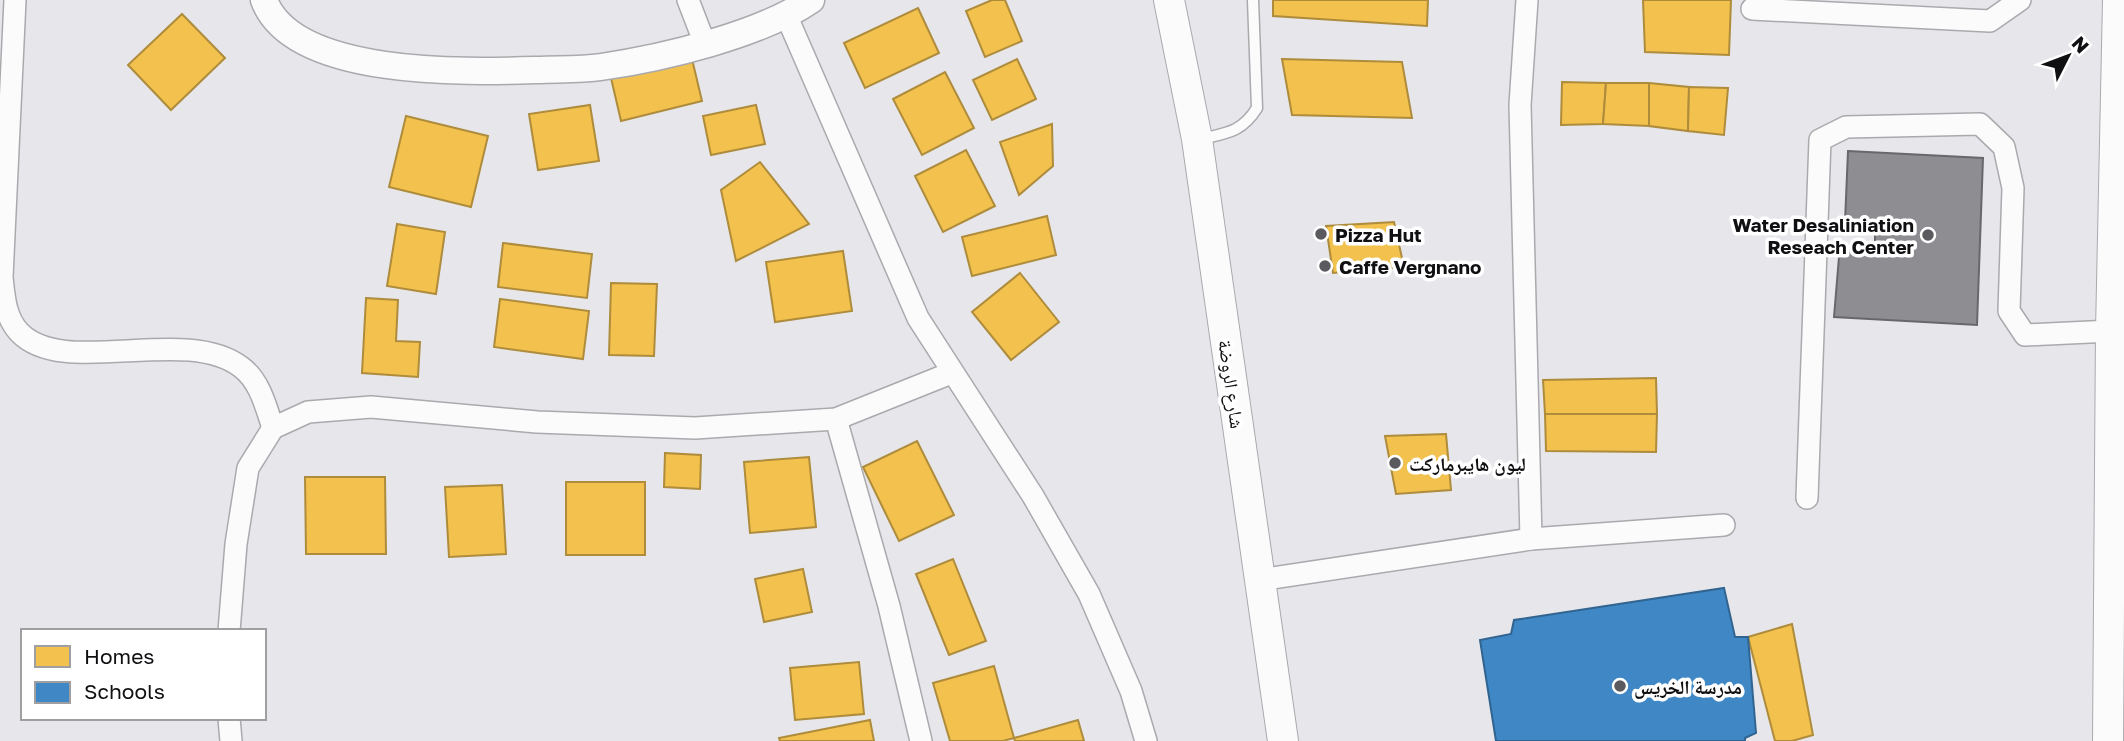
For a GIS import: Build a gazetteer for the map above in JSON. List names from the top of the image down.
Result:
{
  "streets": {
    "main road": ["شارع الروضة"]
  },
  "places": [
    "Pizza Hut",
    "Water Desaliniation Reseach Center",
    "Caffe Vergnano",
    "ليون هايبرماركت",
    "مدرسة الخريس"
  ],
  "legend": ["Homes", "Schools"],
  "north": "top right"
}
